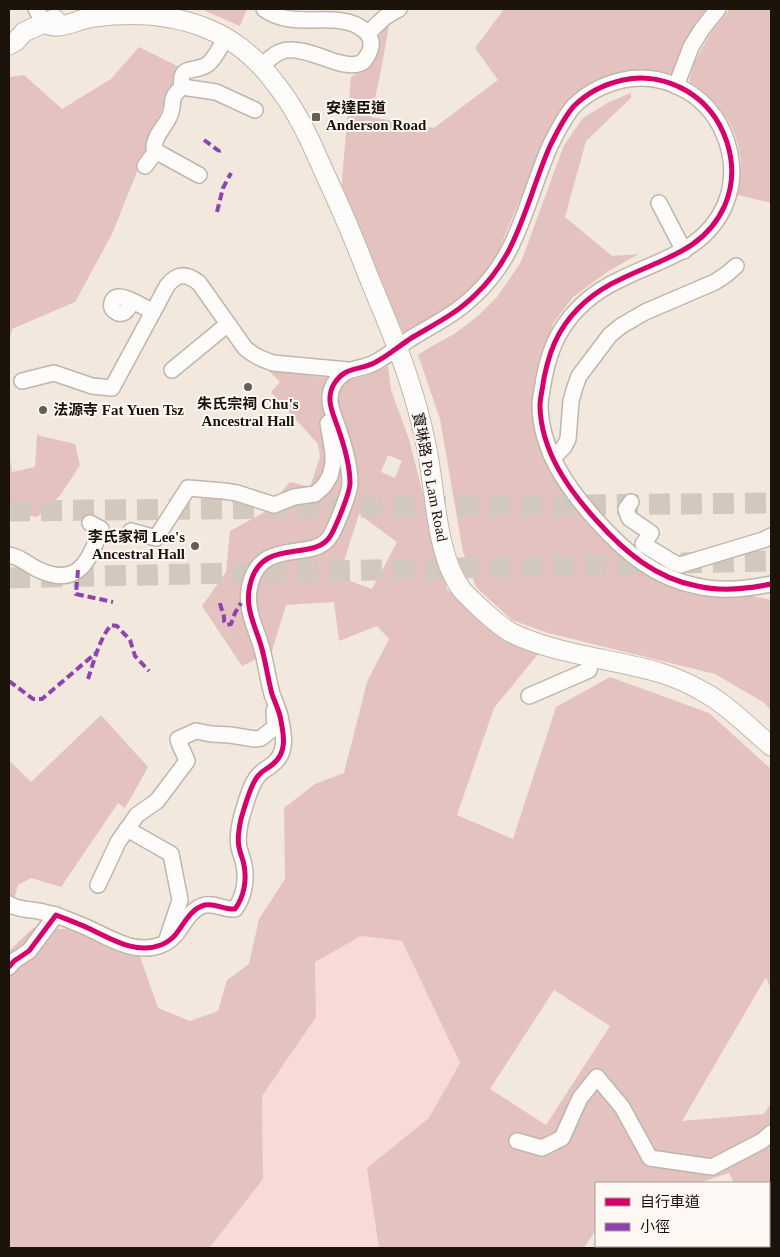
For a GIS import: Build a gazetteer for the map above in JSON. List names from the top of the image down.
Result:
{
  "streets": {
    "main road": ["寶琳路 Po Lam Road"]
  },
  "places": {
    "transit": ["安達臣道 Anderson Road"],
    "other": ["朱氏宗祠 Chu's Ancestral Hall", "法源寺 Fat Yuen Tsz", "李氏家祠 Lee's Ancestral Hall"]
  },
  "legend": ["自行車道", "小徑"]
}
